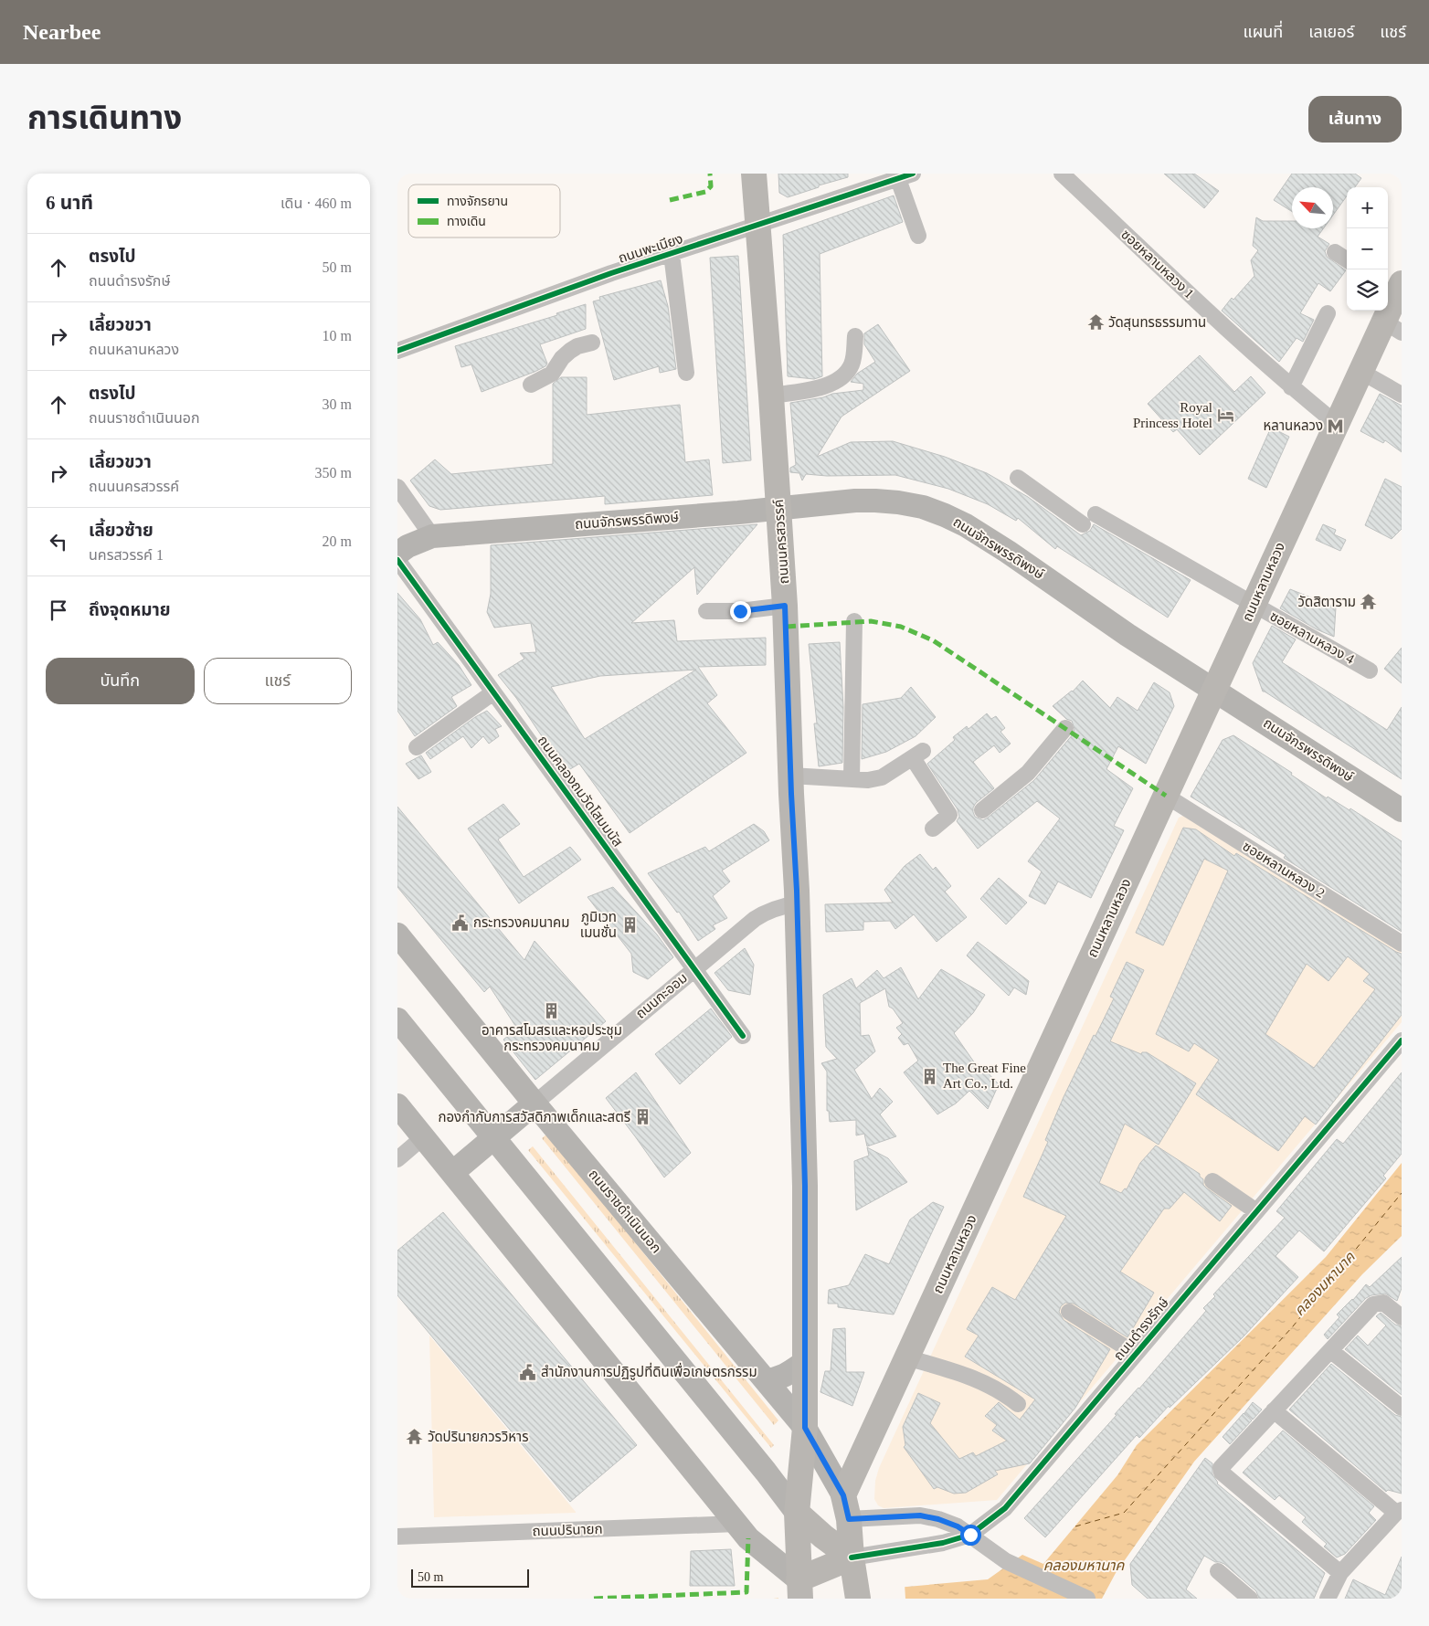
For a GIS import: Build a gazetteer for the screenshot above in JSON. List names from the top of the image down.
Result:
{
  "streets": {
    "main road": [
      "ถนนจักรพรรดิพงษ์",
      "ถนนนครสวรรค์",
      "ถนนหลานหลวง",
      "ถนนราชดำเนินนอก"
    ],
    "street": [
      "ถนนพะเนียง",
      "ซอยหลานหลวง 1",
      "ซอยหลานหลวง 4",
      "ถนนคลองถมวัดโสมมนัส",
      "ซอยหลานหลวง 2",
      "ถนนกะออม",
      "ถนนดำรงรักษ์",
      "ถนนปรินายก"
    ]
  },
  "crossings": [
    ["ถนนพะเนียง", "ถนนนครสวรรค์"],
    ["ซอยหลานหลวง 1", "ถนนหลานหลวง"],
    ["ถนนจักรพรรดิพงษ์", "ถนนนครสวรรค์"],
    ["ถนนจักรพรรดิพงษ์", "ถนนหลานหลวง"],
    ["ถนนนครสวรรค์", "ถนนกะออม"],
    ["ถนนนครสวรรค์", "ถนนราชดำเนินนอก"],
    ["ถนนหลานหลวง", "ซอยหลานหลวง 4"],
    ["ถนนหลานหลวง", "ซอยหลานหลวง 2"],
    ["ถนนหลานหลวง", "ถนนราชดำเนินนอก"],
    ["ถนนคลองถมวัดโสมมนัส", "ถนนกะออม"],
    ["ถนนกะออม", "ถนนราชดำเนินนอก"]
  ],
  "water": ["คลองมหานาค"],
  "places": {
    "temple": ["วัดสุนทรธรรมทาน", "วัดสิตาราม", "วัดปรินายกวรวิหาร"],
    "hotel": ["Royal Princess Hotel"],
    "metro station": ["หลานหลวง"],
    "public building": ["กระทรวงคมนาคม", "สำนักงานการปฏิรูปที่ดินเพื่อเกษตรกรรม"],
    "building": [
      "ภูมิเวท เมนชั่น",
      "อาคารสโมสรและหอประชุม กระทรวงคมนาคม",
      "The Great Fine Art Co., Ltd.",
      "กองกำกับการสวัสดิภาพเด็กและสตรี"
    ]
  },
  "legend": ["ทางจักรยาน", "ทางเดิน"],
  "scale_bar": "50 m",
  "north": "top left",
  "page": {
    "header": "Nearbee",
    "nav": ["แผนที่", "เลเยอร์", "แชร์"],
    "title": "การเดินทาง",
    "buttons": [
      "เส้นทาง",
      ["บันทึก", "แชร์"]
    ],
    "heading": ["6 นาที", "เดิน · 460 m"],
    "map_buttons": ["+", "−"],
    "list": [
      ["ตรงไป", "ถนนดำรงรักษ์", "50 m"],
      ["เลี้ยวขวา", "ถนนหลานหลวง", "10 m"],
      ["ตรงไป", "ถนนราชดำเนินนอก", "30 m"],
      ["เลี้ยวขวา", "ถนนนครสวรรค์", "350 m"],
      ["เลี้ยวซ้าย", "นครสวรรค์ 1", "20 m"],
      "ถึงจุดหมาย"
    ],
    "scale": "50 m"
  }
}
